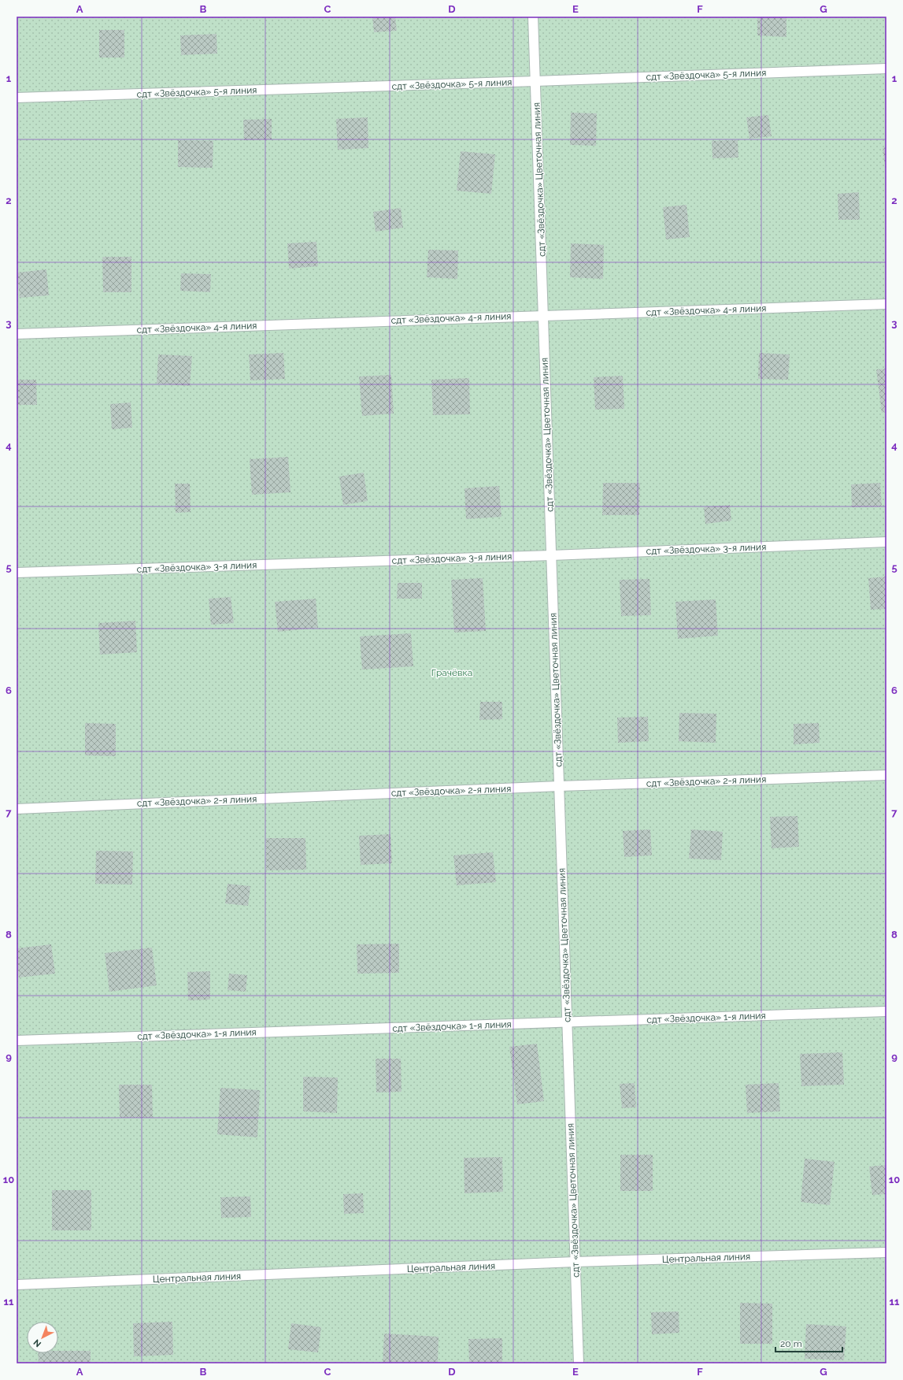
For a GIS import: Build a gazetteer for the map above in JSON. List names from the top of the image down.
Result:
{
  "streets": {
    "street": [
      "сдт «Звёздочка» 5-я линия",
      "сдт «Звёздочка» Цветочная линия",
      "сдт «Звёздочка» 4-я линия",
      "сдт «Звёздочка» 3-я линия",
      "сдт «Звёздочка» 2-я линия",
      "сдт «Звёздочка» 1-я линия",
      "Центральная линия"
    ]
  },
  "crossings": [
    ["сдт «Звёздочка» 5-я линия", "сдт «Звёздочка» Цветочная линия"],
    ["сдт «Звёздочка» Цветочная линия", "сдт «Звёздочка» 4-я линия"],
    ["сдт «Звёздочка» Цветочная линия", "сдт «Звёздочка» 3-я линия"],
    ["сдт «Звёздочка» Цветочная линия", "сдт «Звёздочка» 2-я линия"],
    ["сдт «Звёздочка» Цветочная линия", "сдт «Звёздочка» 1-я линия"],
    ["сдт «Звёздочка» Цветочная линия", "Центральная линия"]
  ],
  "parks": ["Грачёвка"],
  "scale_bar": "20 m",
  "north": "bottom left",
  "grid": {
    "columns": [
      "A",
      "B",
      "C",
      "D",
      "E",
      "F",
      "G"
    ],
    "rows": [
      "1",
      "2",
      "3",
      "4",
      "5",
      "6",
      "7",
      "8",
      "9",
      "10",
      "11"
    ]
  }
}
